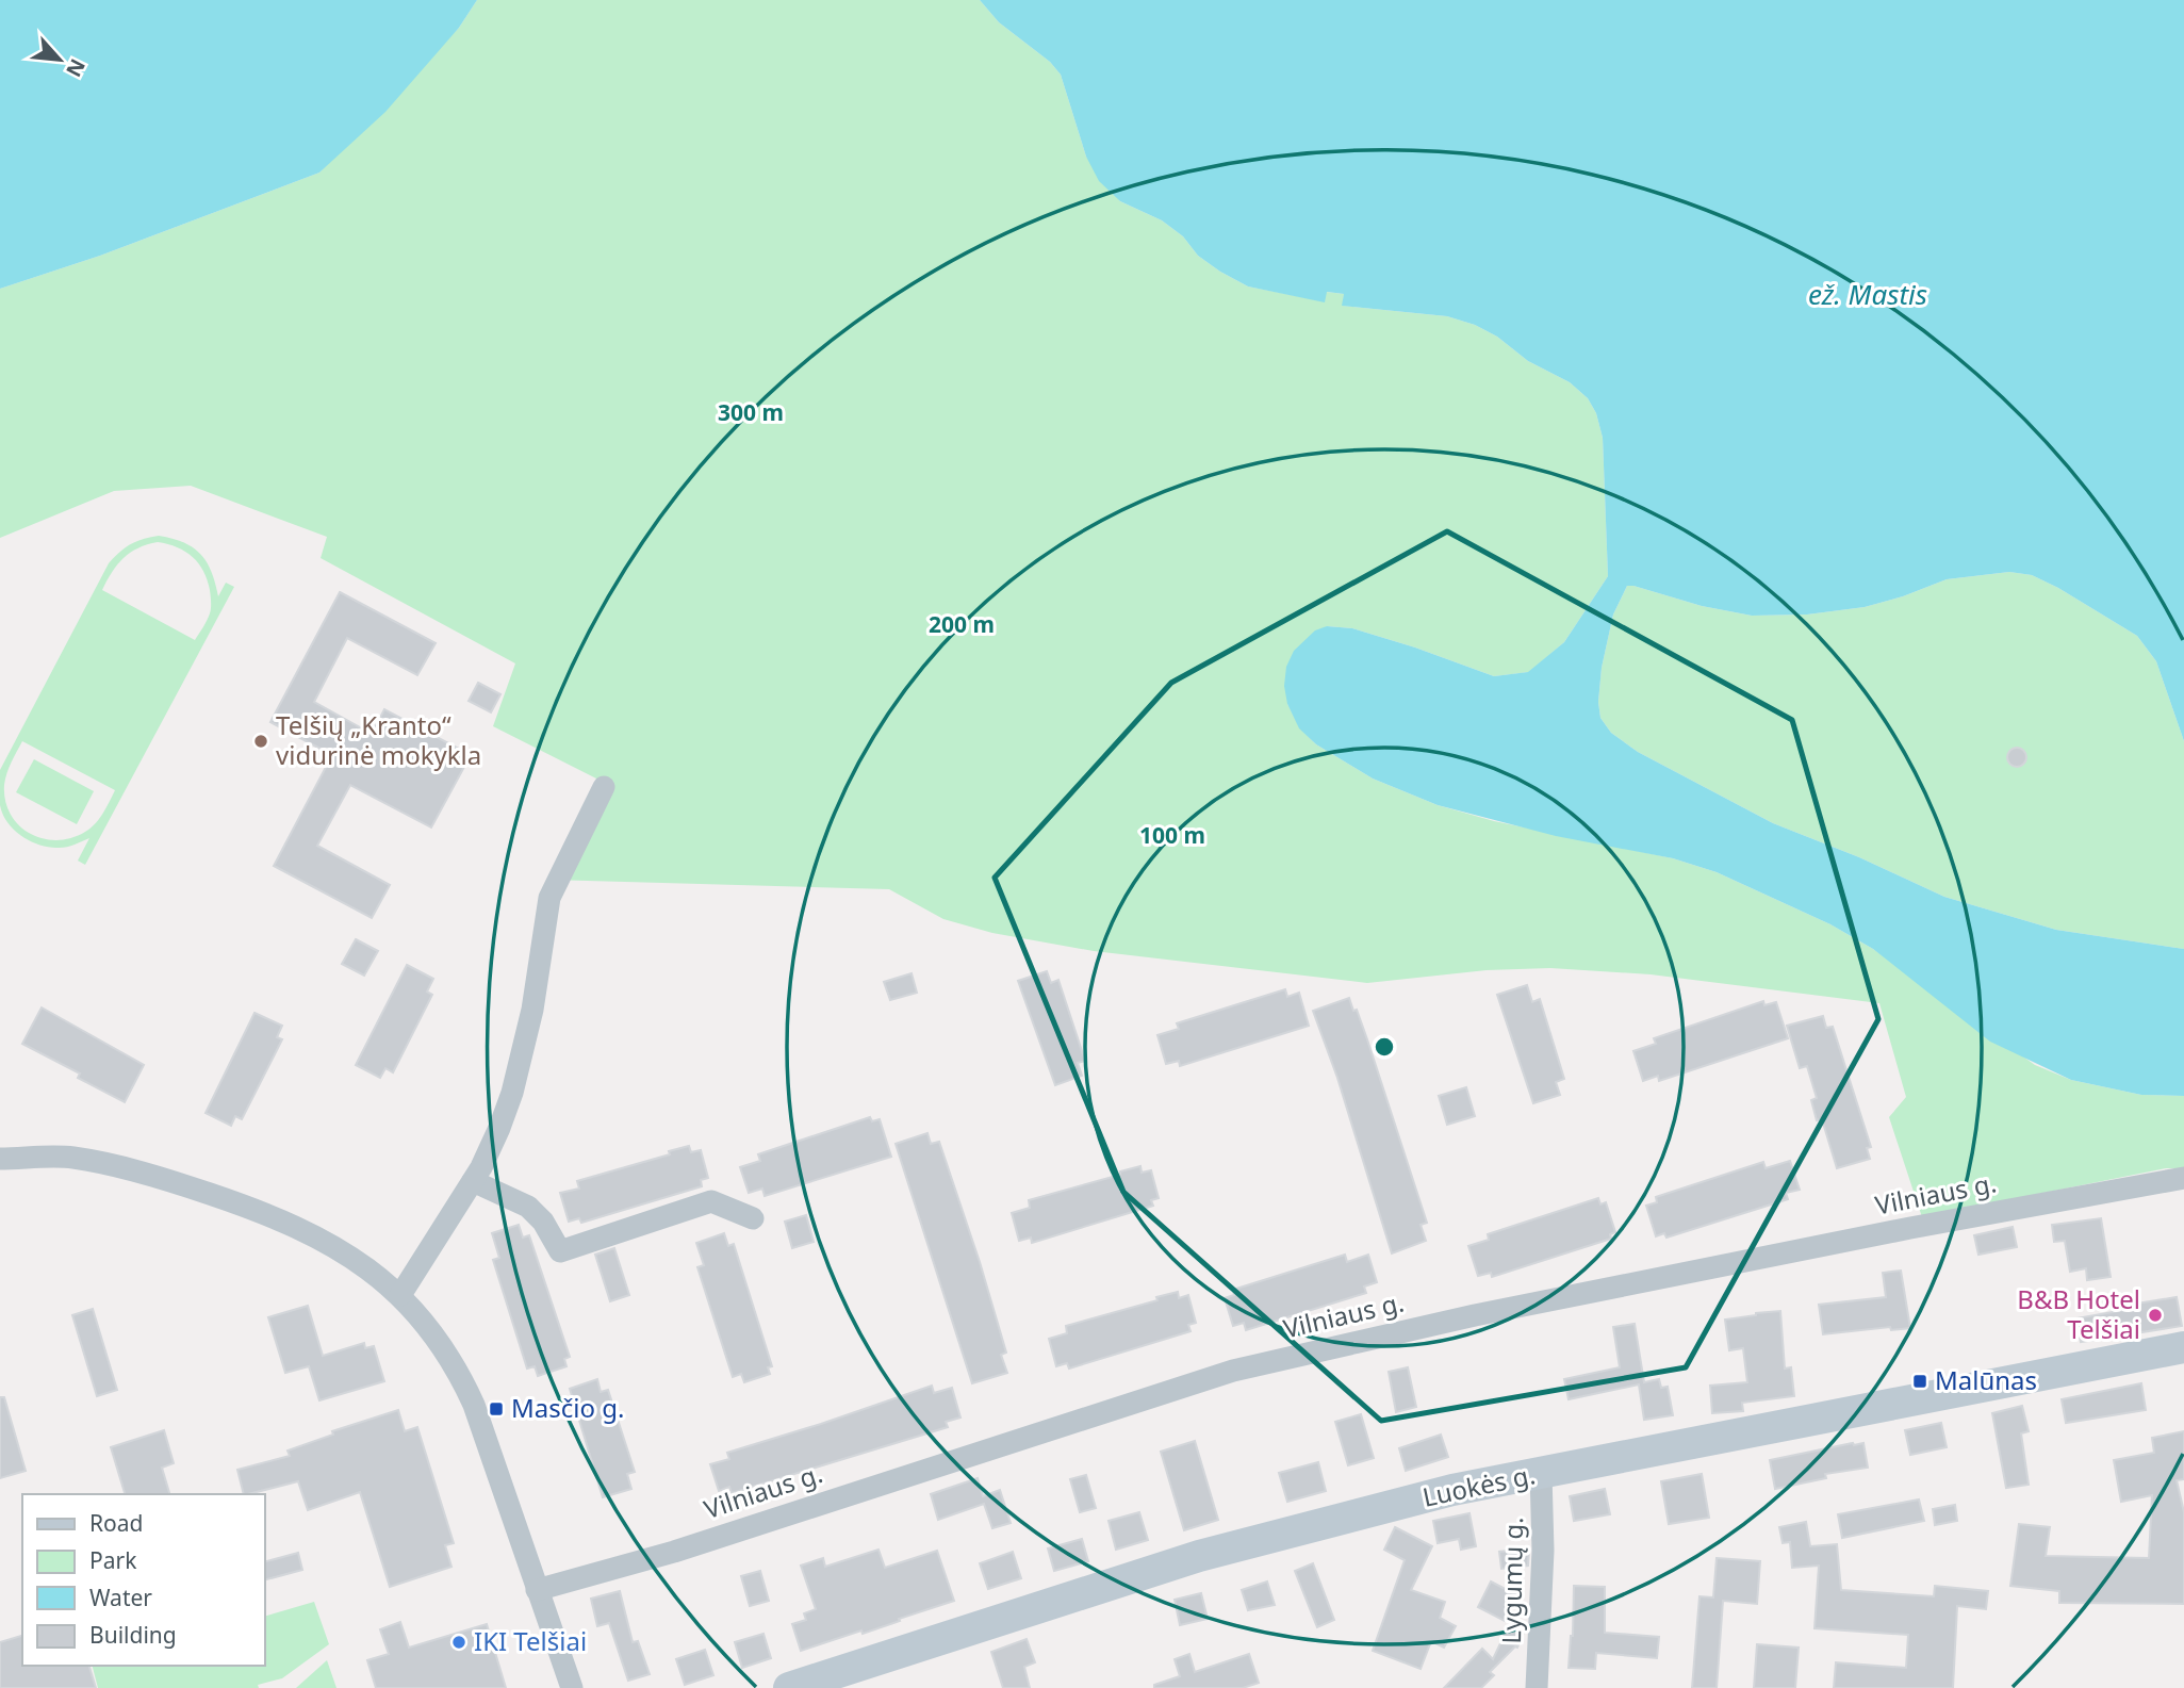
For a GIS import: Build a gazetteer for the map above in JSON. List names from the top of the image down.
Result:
{
  "streets": {
    "main road": ["Luokės g."],
    "street": ["Vilniaus g.", "Lygumų g."]
  },
  "crossings": [
    ["Luokės g.", "Lygumų g."]
  ],
  "water": ["ež. Mastis"],
  "places": {
    "other": ["Telšių „Kranto“ vidurinė mokykla", "B&B Hotel Telšiai", "IKI Telšiai"],
    "transit": ["Malūnas", "Masčio g."]
  },
  "legend": [
    "Road",
    "Park",
    "Water",
    "Building"
  ],
  "north": "bottom right",
  "rings": ["300 m", "200 m", "100 m"]
}
